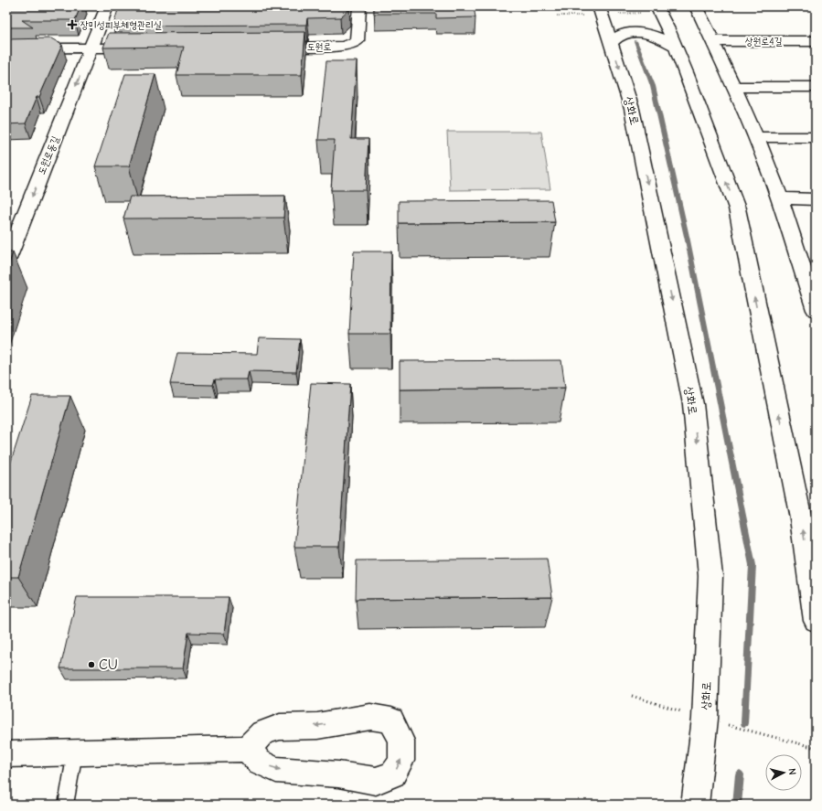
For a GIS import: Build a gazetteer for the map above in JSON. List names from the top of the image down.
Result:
{
  "streets": {
    "street": [
      "상원로4길",
      "도원로",
      "상화로",
      "도원로동길"
    ]
  },
  "one_way": ["도원로동길"],
  "places": {
    "health": ["장미성피부체형관리실"],
    "other": ["CU"]
  },
  "north": "right"
}
